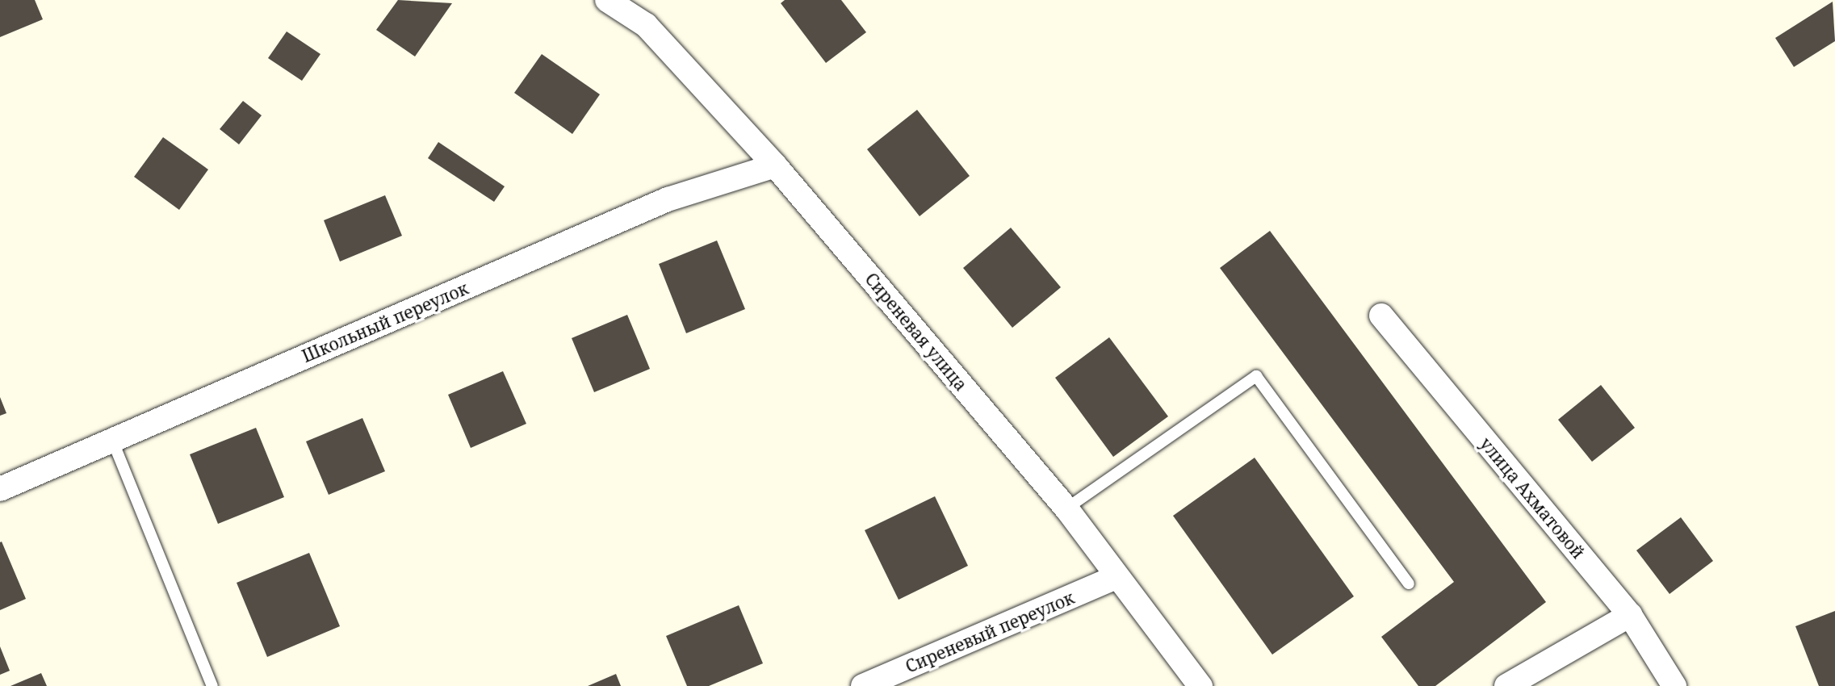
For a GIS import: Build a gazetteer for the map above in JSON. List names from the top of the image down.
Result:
{
  "streets": {
    "street": [
      "Школьный переулок",
      "Сиреневая улица",
      "улица Ахматовой",
      "Сиреневый переулок"
    ]
  },
  "crossings": [
    ["Школьный переулок", "Сиреневая улица"],
    ["Сиреневая улица", "Сиреневый переулок"]
  ]
}
